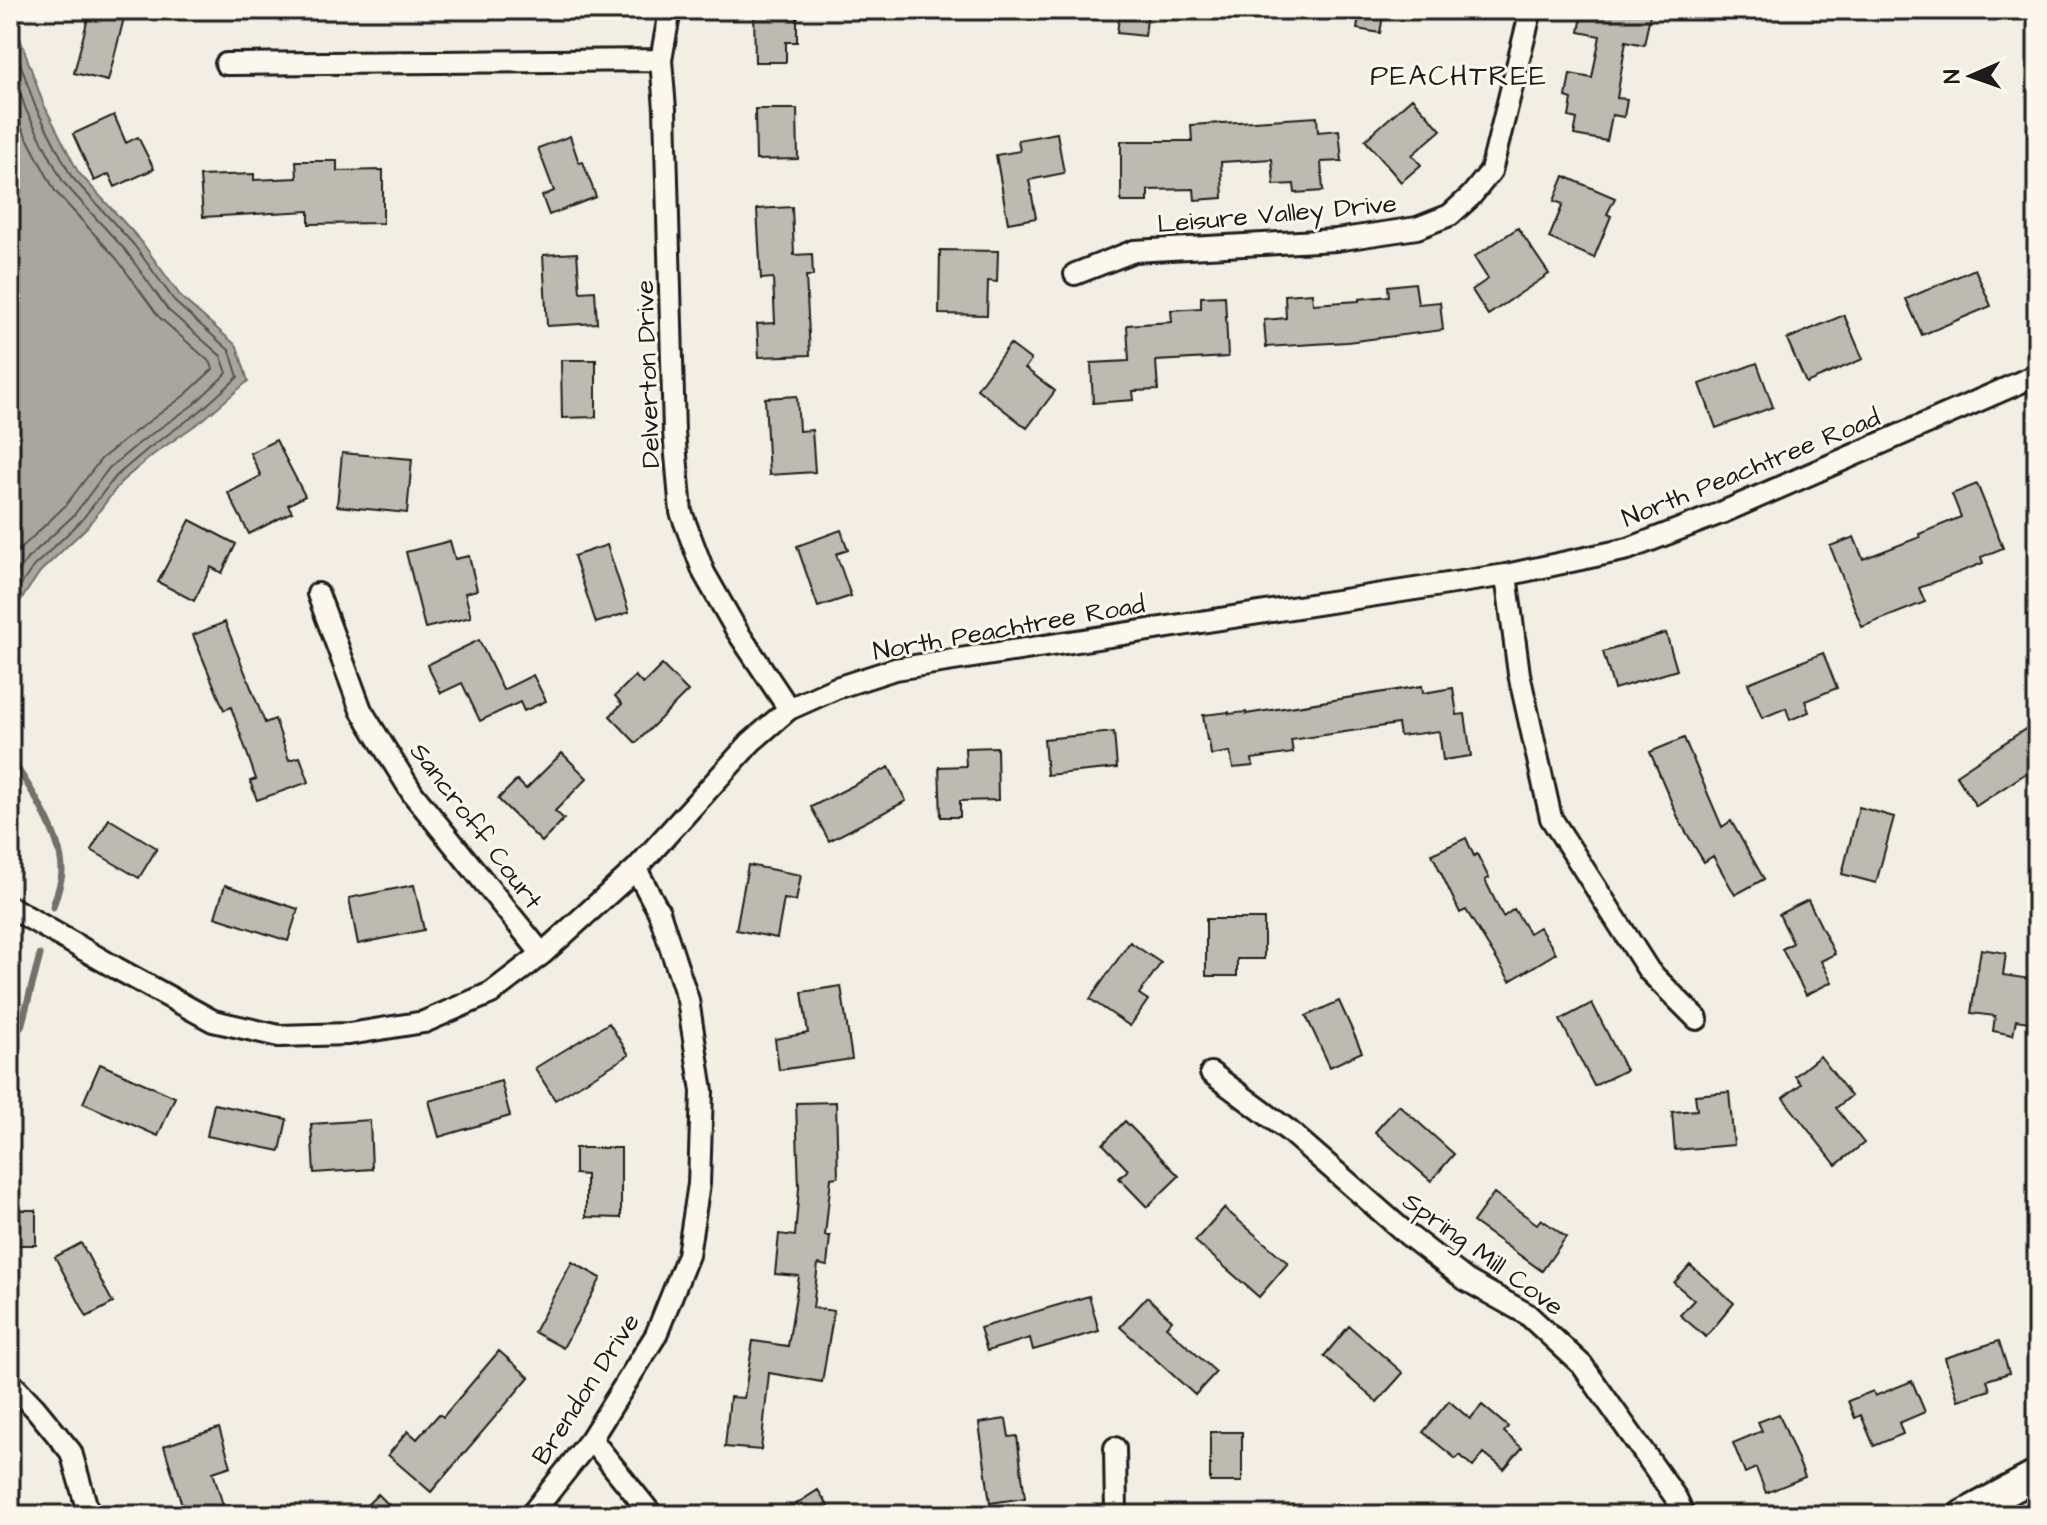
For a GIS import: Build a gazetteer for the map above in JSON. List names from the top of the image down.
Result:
{
  "streets": {
    "street": [
      "Leisure Valley Drive",
      "Delverton Drive",
      "North Peachtree Road",
      "Sancroff Court",
      "Spring Mill Cove",
      "Brendon Drive"
    ]
  },
  "crossings": [
    ["Delverton Drive", "North Peachtree Road"],
    ["North Peachtree Road", "Sancroff Court"],
    ["North Peachtree Road", "Brendon Drive"]
  ],
  "districts": ["PEACHTREE"],
  "north": "left"
}
